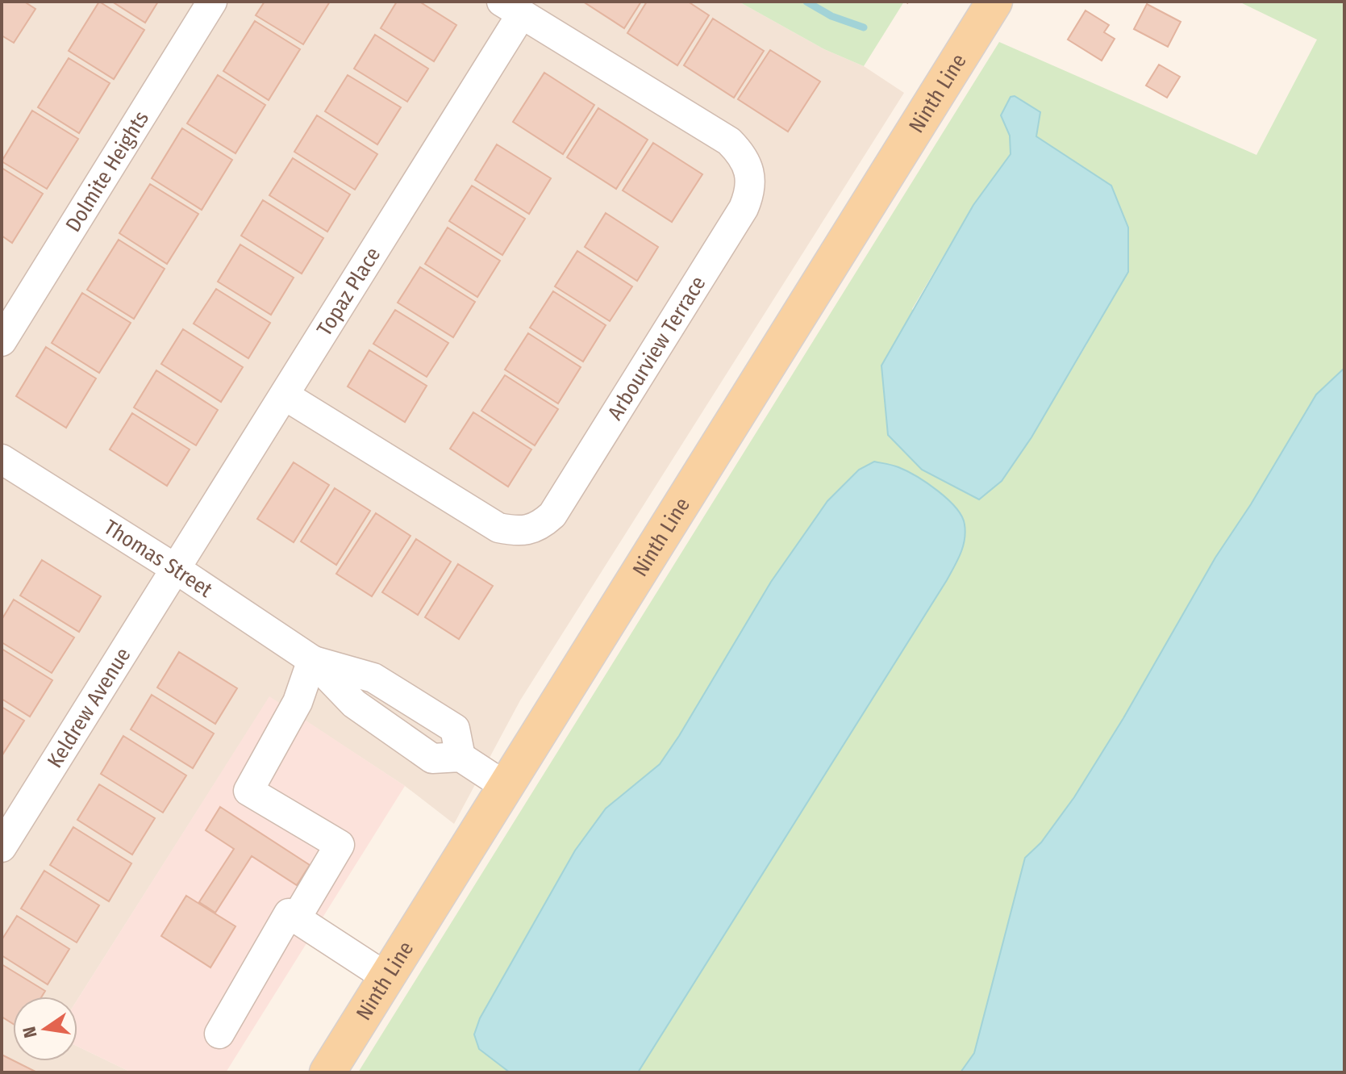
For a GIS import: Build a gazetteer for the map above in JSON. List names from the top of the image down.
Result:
{
  "streets": {
    "main road": ["Ninth Line"],
    "street": [
      "Dolmite Heights",
      "Topaz Place",
      "Arbourview Terrace",
      "Thomas Street",
      "Keldrew Avenue"
    ]
  },
  "crossings": [
    ["Ninth Line", "Thomas Street"],
    ["Topaz Place", "Arbourview Terrace"],
    ["Topaz Place", "Thomas Street"],
    ["Topaz Place", "Keldrew Avenue"],
    ["Thomas Street", "Keldrew Avenue"]
  ],
  "north": "left"
}
